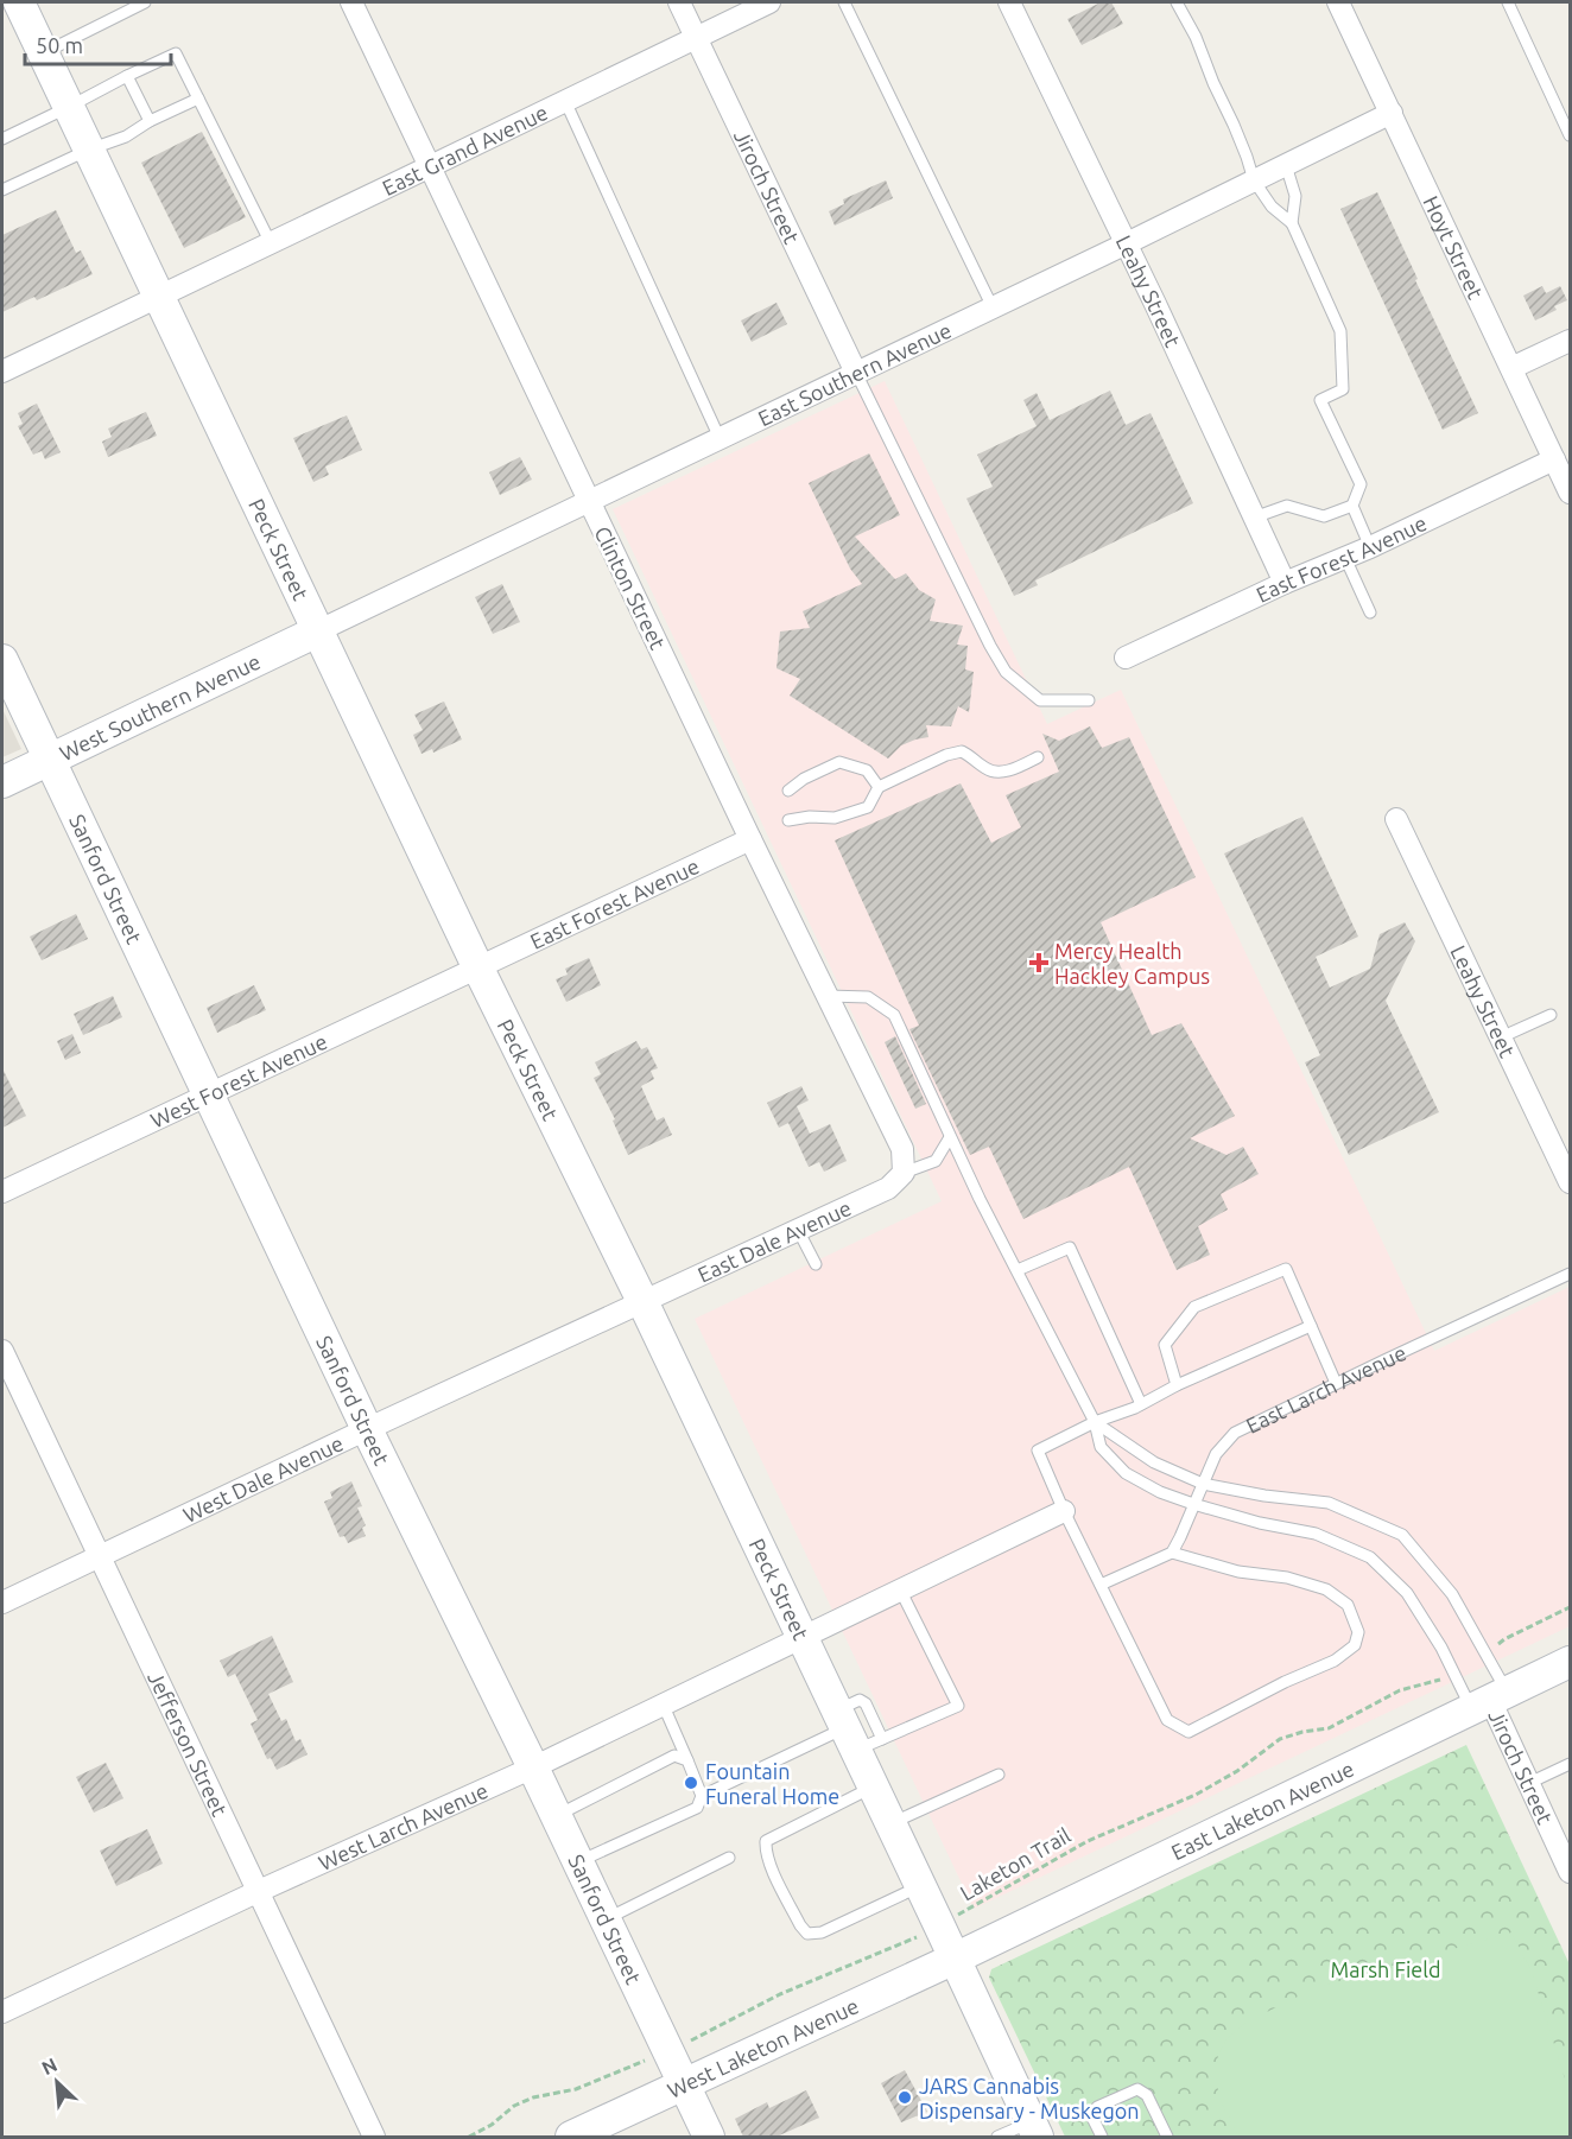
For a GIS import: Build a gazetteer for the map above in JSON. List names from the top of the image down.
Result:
{
  "streets": {
    "street": [
      "East Grand Avenue",
      "Jiroch Street",
      "Hoyt Street",
      "Leahy Street",
      "East Southern Avenue",
      "Peck Street",
      "East Forest Avenue",
      "Clinton Street",
      "West Southern Avenue",
      "Sanford Street",
      "West Forest Avenue",
      "East Dale Avenue",
      "West Dale Avenue",
      "Jefferson Street",
      "East Laketon Avenue",
      "West Larch Avenue",
      "West Laketon Avenue"
    ],
    "lane": ["East Larch Avenue"],
    "path": ["Laketon Trail"]
  },
  "crossings": [
    ["East Grand Avenue", "Jiroch Street"],
    ["East Grand Avenue", "Peck Street"],
    ["East Grand Avenue", "Clinton Street"],
    ["Jiroch Street", "East Southern Avenue"],
    ["Jiroch Street", "East Laketon Avenue"],
    ["Hoyt Street", "East Southern Avenue"],
    ["Hoyt Street", "East Forest Avenue"],
    ["Leahy Street", "East Southern Avenue"],
    ["Leahy Street", "East Forest Avenue"],
    ["East Southern Avenue", "Peck Street"],
    ["East Southern Avenue", "Clinton Street"],
    ["East Southern Avenue", "West Southern Avenue"],
    ["Peck Street", "East Forest Avenue"],
    ["Peck Street", "West Southern Avenue"],
    ["Peck Street", "West Forest Avenue"],
    ["Peck Street", "East Dale Avenue"],
    ["Peck Street", "West Dale Avenue"],
    ["Peck Street", "East Laketon Avenue"],
    ["Peck Street", "West Larch Avenue"],
    ["Peck Street", "Laketon Trail"],
    ["Peck Street", "West Laketon Avenue"],
    ["East Forest Avenue", "Clinton Street"],
    ["East Forest Avenue", "West Forest Avenue"],
    ["Clinton Street", "East Dale Avenue"],
    ["West Southern Avenue", "Sanford Street"],
    ["Sanford Street", "West Forest Avenue"],
    ["Sanford Street", "West Dale Avenue"],
    ["Sanford Street", "West Larch Avenue"],
    ["Sanford Street", "Laketon Trail"],
    ["Sanford Street", "West Laketon Avenue"],
    ["East Dale Avenue", "West Dale Avenue"],
    ["West Dale Avenue", "Jefferson Street"],
    ["Jefferson Street", "West Larch Avenue"],
    ["East Laketon Avenue", "West Laketon Avenue"]
  ],
  "parks": ["Marsh Field"],
  "places": {
    "health": ["Mercy Health Hackley Campus"],
    "other": ["Fountain Funeral Home", "JARS Cannabis Dispensary - Muskegon"]
  },
  "scale_bar": "50 m",
  "north": "top left"
}
